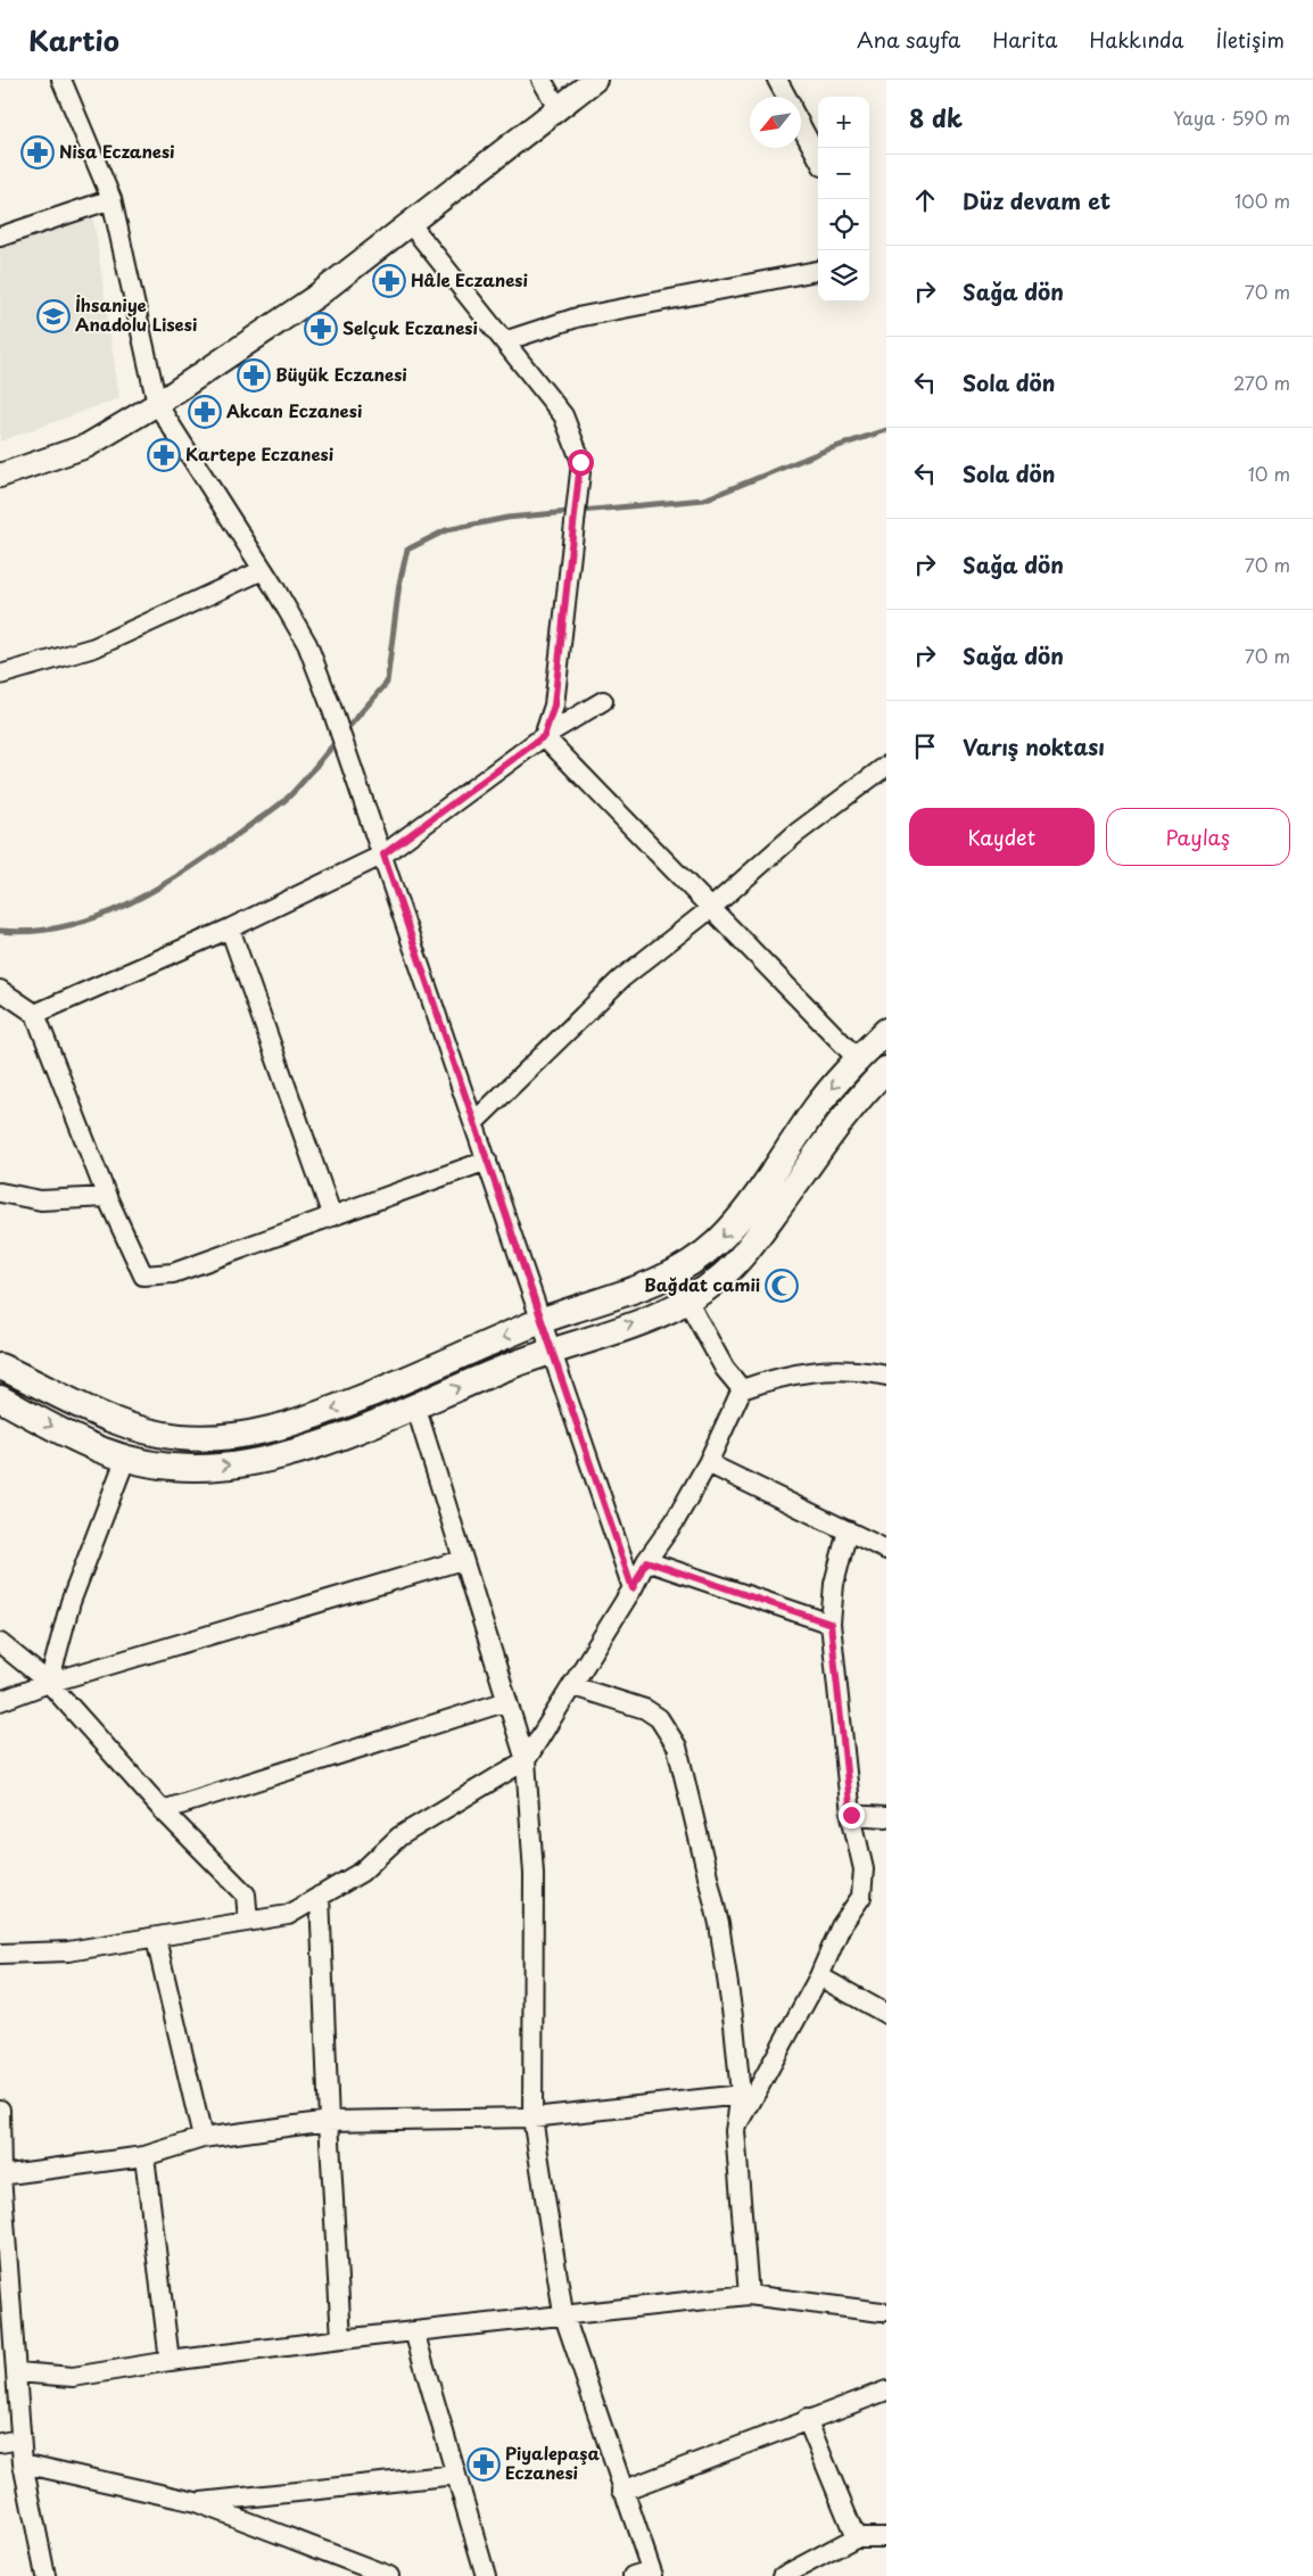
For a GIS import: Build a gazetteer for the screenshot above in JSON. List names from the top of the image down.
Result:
{
  "places": {
    "pharmacy": [
      "Nisa Eczanesi",
      "Hâle Eczanesi",
      "Selçuk Eczanesi",
      "Büyük Eczanesi",
      "Akcan Eczanesi",
      "Kartepe Eczanesi",
      "Piyalepaşa Eczanesi"
    ],
    "school or university": ["İhsaniye Anadolu Lisesi"],
    "mosque": ["Bağdat camii"]
  },
  "north": "bottom left",
  "page": {
    "header": "Kartio",
    "nav": [
      "Ana sayfa",
      "Harita",
      "Hakkında",
      "İletişim"
    ],
    "heading": ["8 dk", "Yaya · 590 m"],
    "map_buttons": ["+", "−"],
    "list": [
      ["Düz devam et", "100 m"],
      ["Sağa dön", "70 m"],
      ["Sola dön", "270 m"],
      ["Sola dön", "10 m"],
      ["Sağa dön", "70 m"],
      ["Sağa dön", "70 m"],
      "Varış noktası"
    ],
    "buttons": ["Kaydet", "Paylaş"]
  }
}
